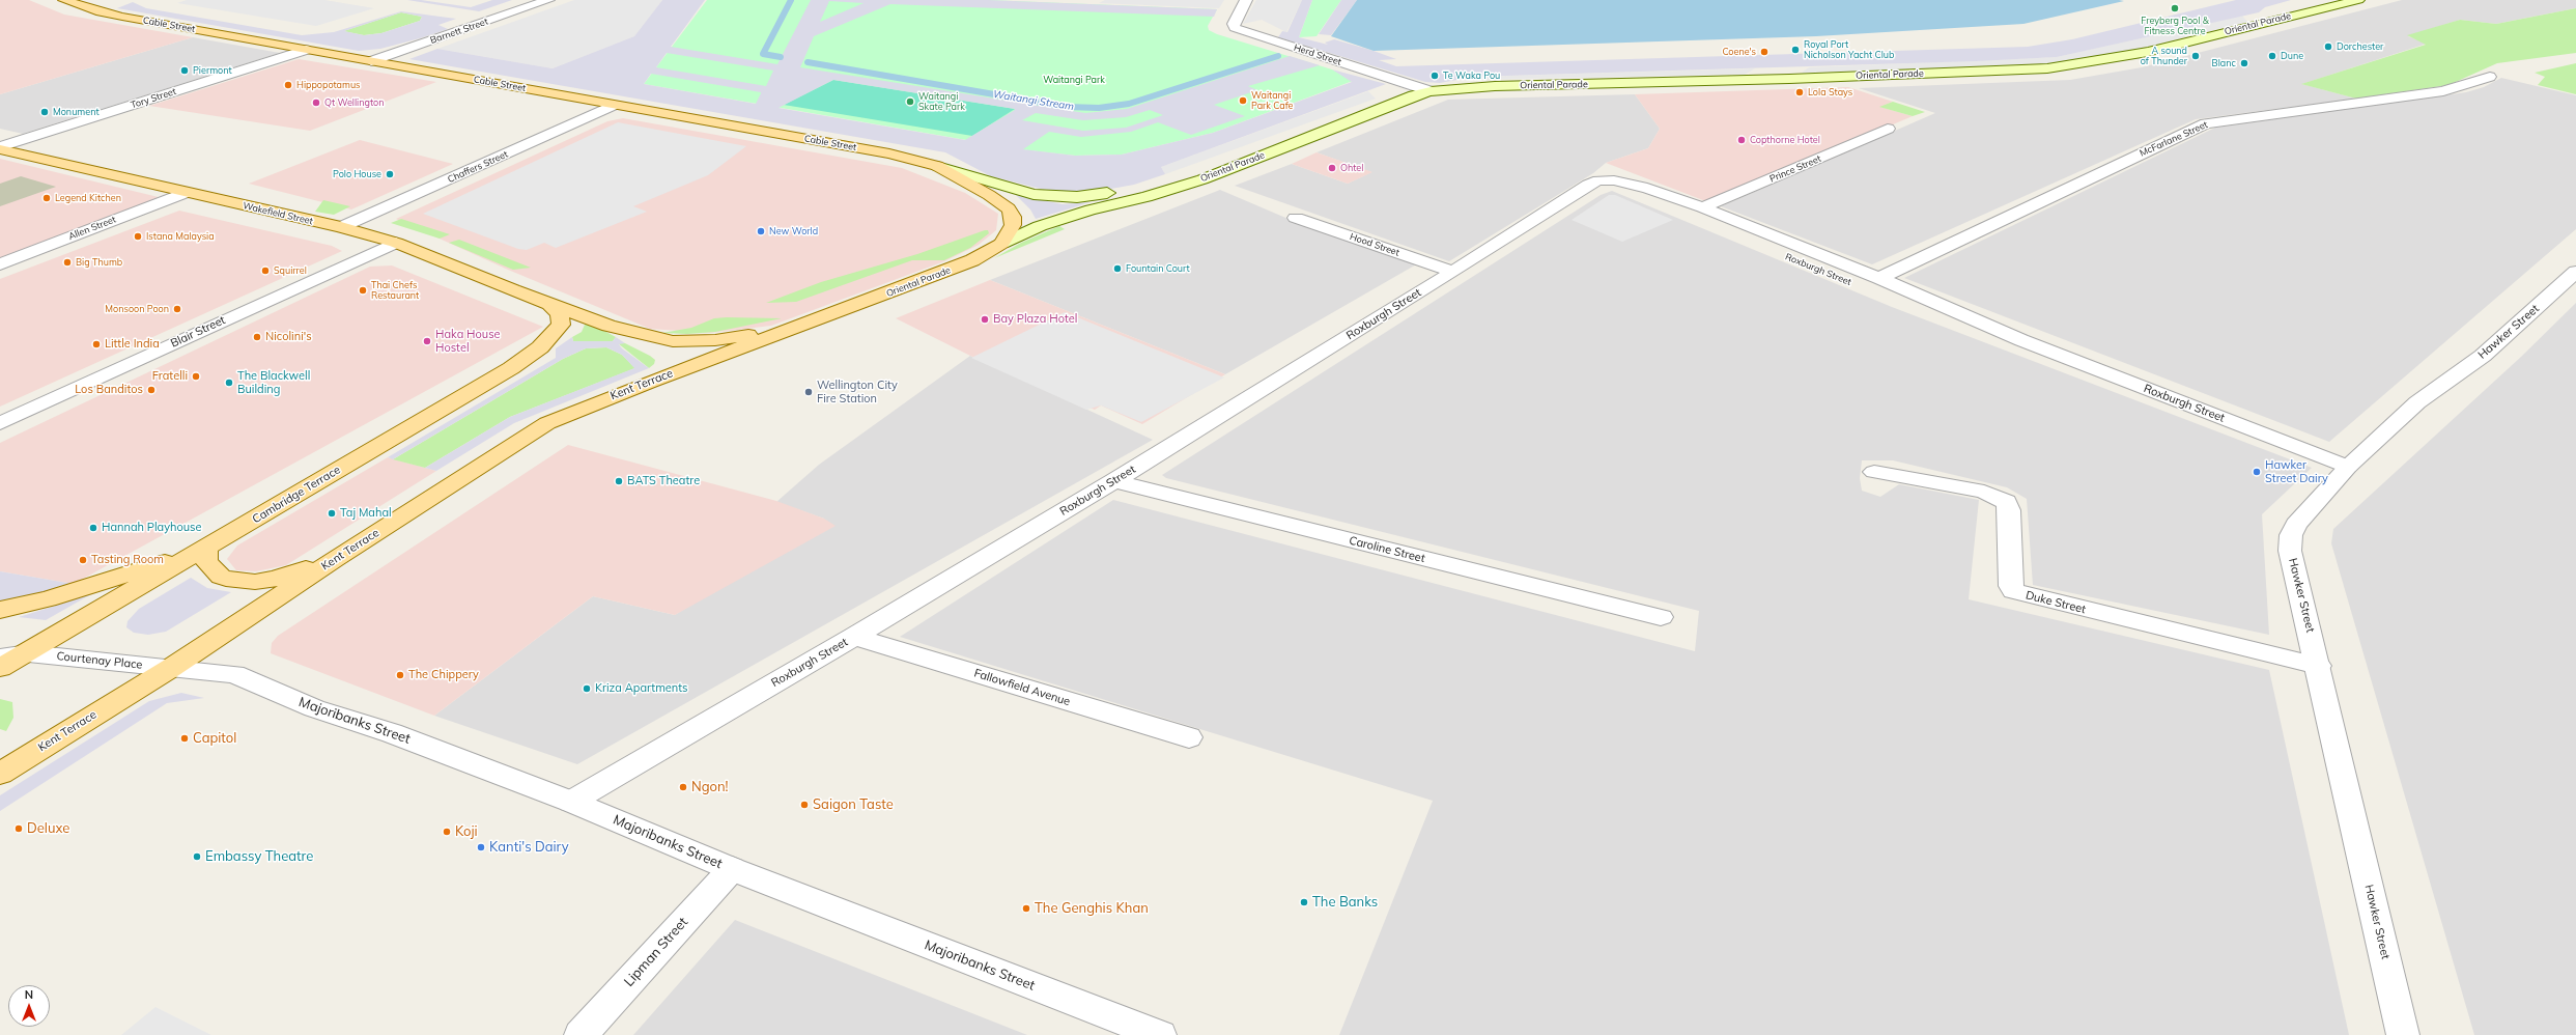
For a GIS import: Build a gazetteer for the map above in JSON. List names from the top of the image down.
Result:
{
  "streets": {
    "main road": [
      "Oriental Parade",
      "Cable Street",
      "Wakefield Street",
      "Kent Terrace",
      "Cambridge Terrace"
    ],
    "street": [
      "Barnett Street",
      "Herd Street",
      "Tory Street",
      "McFarlane Street",
      "Chaffers Street",
      "Prince Street",
      "Allen Street",
      "Hood Street",
      "Roxburgh Street",
      "Blair Street",
      "Hawker Street",
      "Caroline Street",
      "Duke Street",
      "Courtenay Place",
      "Fallowfield Avenue",
      "Majoribanks Street",
      "Lipman Street"
    ]
  },
  "crossings": [
    ["Oriental Parade", "Cable Street"],
    ["Oriental Parade", "Herd Street"],
    ["Oriental Parade", "Wakefield Street"],
    ["Oriental Parade", "Kent Terrace"],
    ["Cable Street", "Barnett Street"],
    ["Cable Street", "Tory Street"],
    ["Cable Street", "Chaffers Street"],
    ["Tory Street", "Wakefield Street"],
    ["McFarlane Street", "Roxburgh Street"],
    ["Chaffers Street", "Wakefield Street"],
    ["Prince Street", "Roxburgh Street"],
    ["Wakefield Street", "Allen Street"],
    ["Wakefield Street", "Blair Street"],
    ["Wakefield Street", "Kent Terrace"],
    ["Wakefield Street", "Cambridge Terrace"],
    ["Hood Street", "Roxburgh Street"],
    ["Roxburgh Street", "Hawker Street"],
    ["Roxburgh Street", "Caroline Street"],
    ["Roxburgh Street", "Fallowfield Avenue"],
    ["Roxburgh Street", "Majoribanks Street"],
    ["Hawker Street", "Duke Street"],
    ["Kent Terrace", "Courtenay Place"],
    ["Kent Terrace", "Majoribanks Street"],
    ["Cambridge Terrace", "Courtenay Place"],
    ["Courtenay Place", "Majoribanks Street"],
    ["Majoribanks Street", "Lipman Street"]
  ],
  "water": ["Waitangi Stream"],
  "parks": ["Waitangi Park"],
  "places": [
    "Freyberg Pool & Fitness Centre",
    "Dorchester",
    "Royal Port Nicholson Yacht Club",
    "Coene's",
    "A sound of Thunder",
    "Dune",
    "Blanc",
    "Piermont",
    "Te Waka Pou",
    "Hippopotamus",
    "Lola Stays",
    "Waitangi Park Cafe",
    "Waitangi Skate Park",
    "Qt Wellington",
    "Monument",
    "Copthorne Hotel",
    "Ohtel",
    "Polo House",
    "Legend Kitchen",
    "New World",
    "Istana Malaysia",
    "Big Thumb",
    "Fountain Court",
    "Squirrel",
    "Thai Chefs Restaurant",
    "Monsoon Poon",
    "Bay Plaza Hotel",
    "Nicolini's",
    "Haka House Hostel",
    "Little India",
    "Fratelli",
    "The Blackwell Building",
    "Los Banditos",
    "Wellington City Fire Station",
    "Hawker Street Dairy",
    "BATS Theatre",
    "Taj Mahal",
    "Hannah Playhouse",
    "Tasting Room",
    "The Chippery",
    "Kriza Apartments",
    "Capitol",
    "Ngon!",
    "Saigon Taste",
    "Deluxe",
    "Koji",
    "Kanti's Dairy",
    "Embassy Theatre",
    "The Banks",
    "The Genghis Khan"
  ],
  "north": "top"
}
